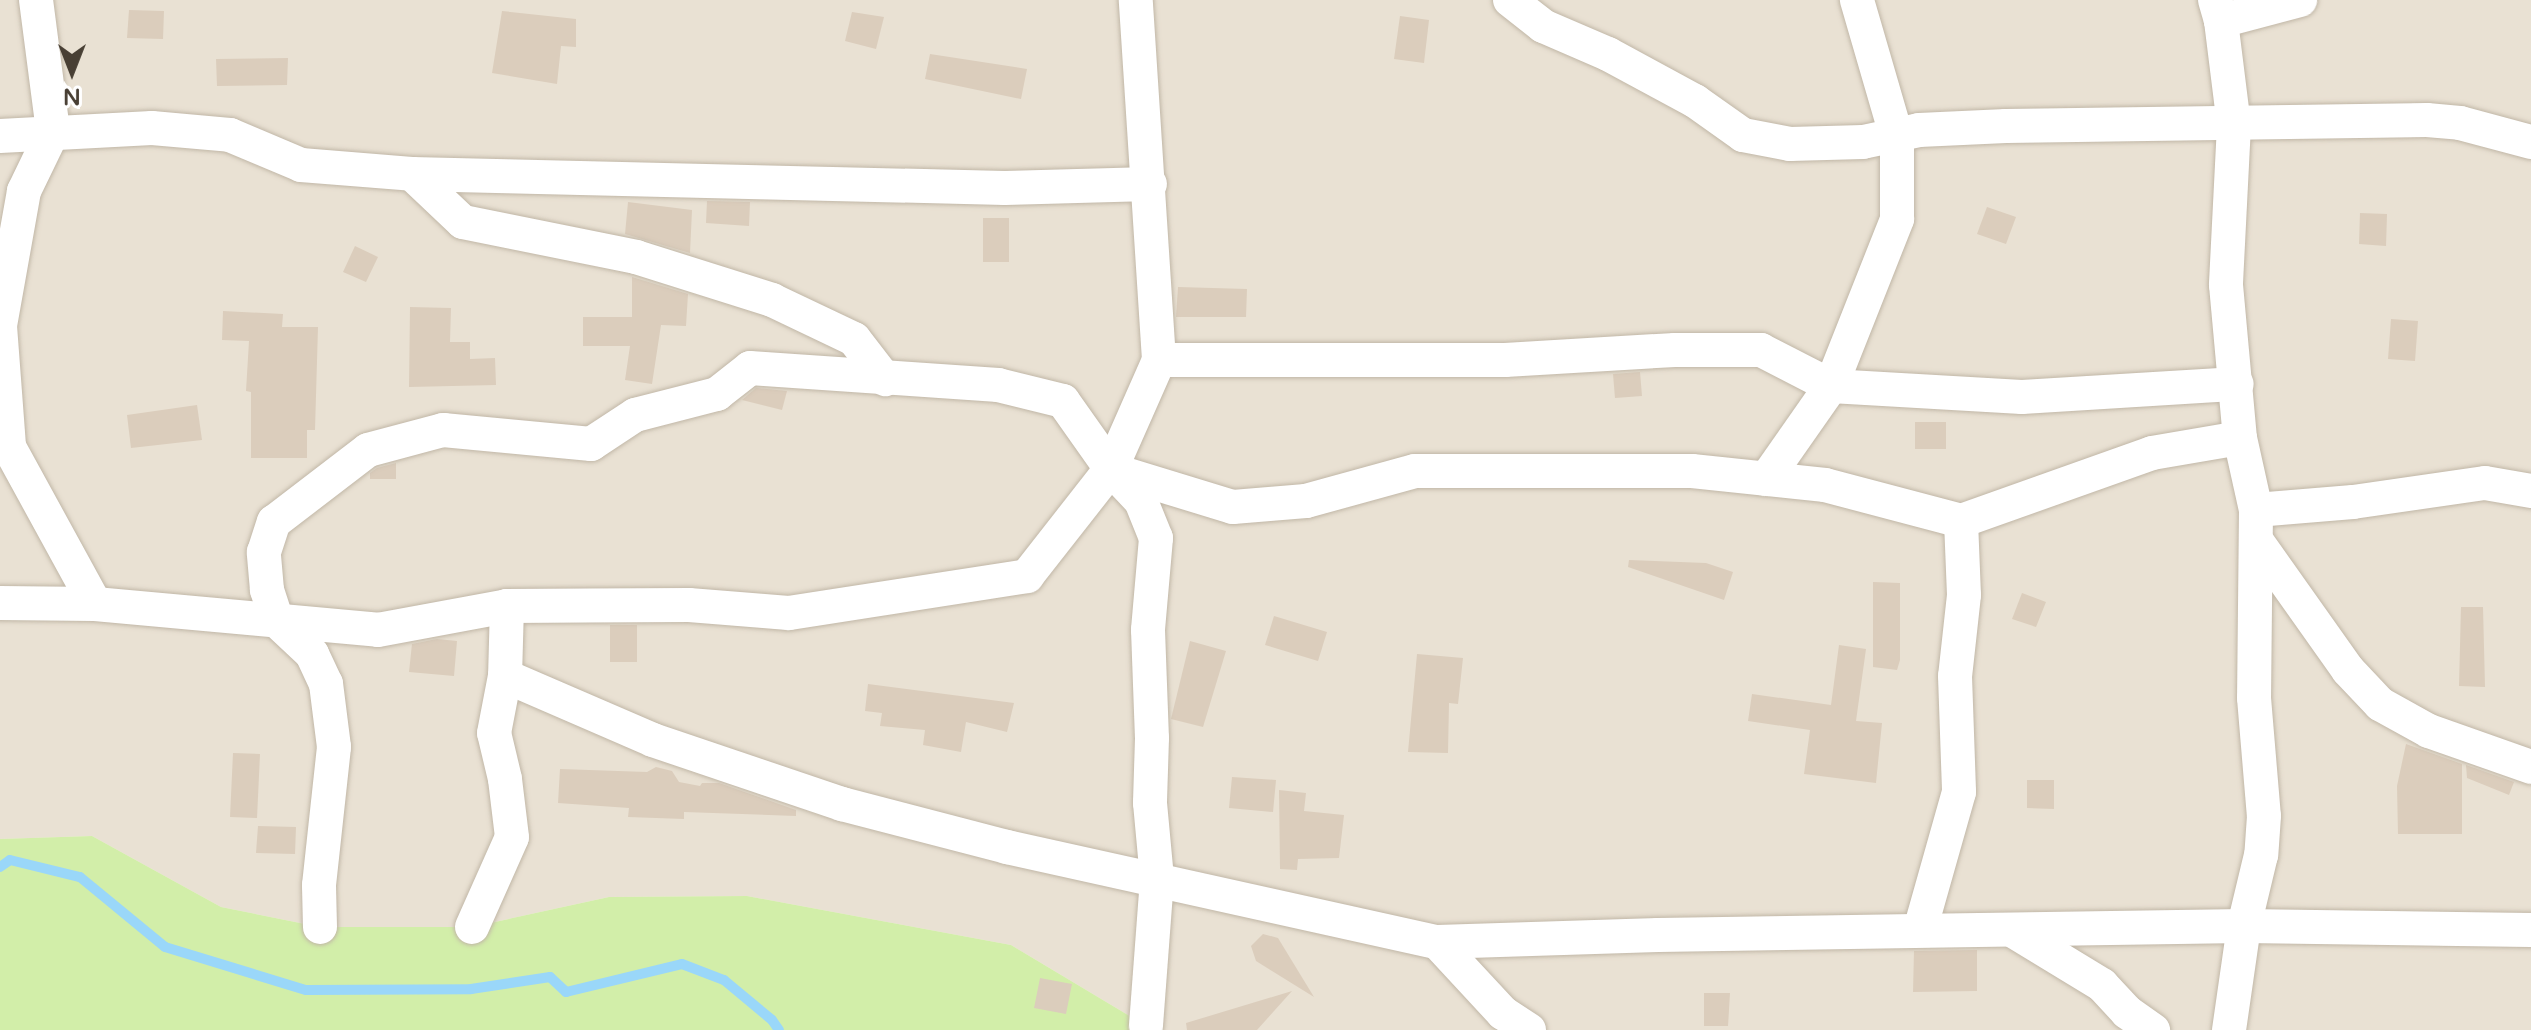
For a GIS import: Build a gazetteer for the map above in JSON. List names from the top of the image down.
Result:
{
  "north": "bottom"
}
